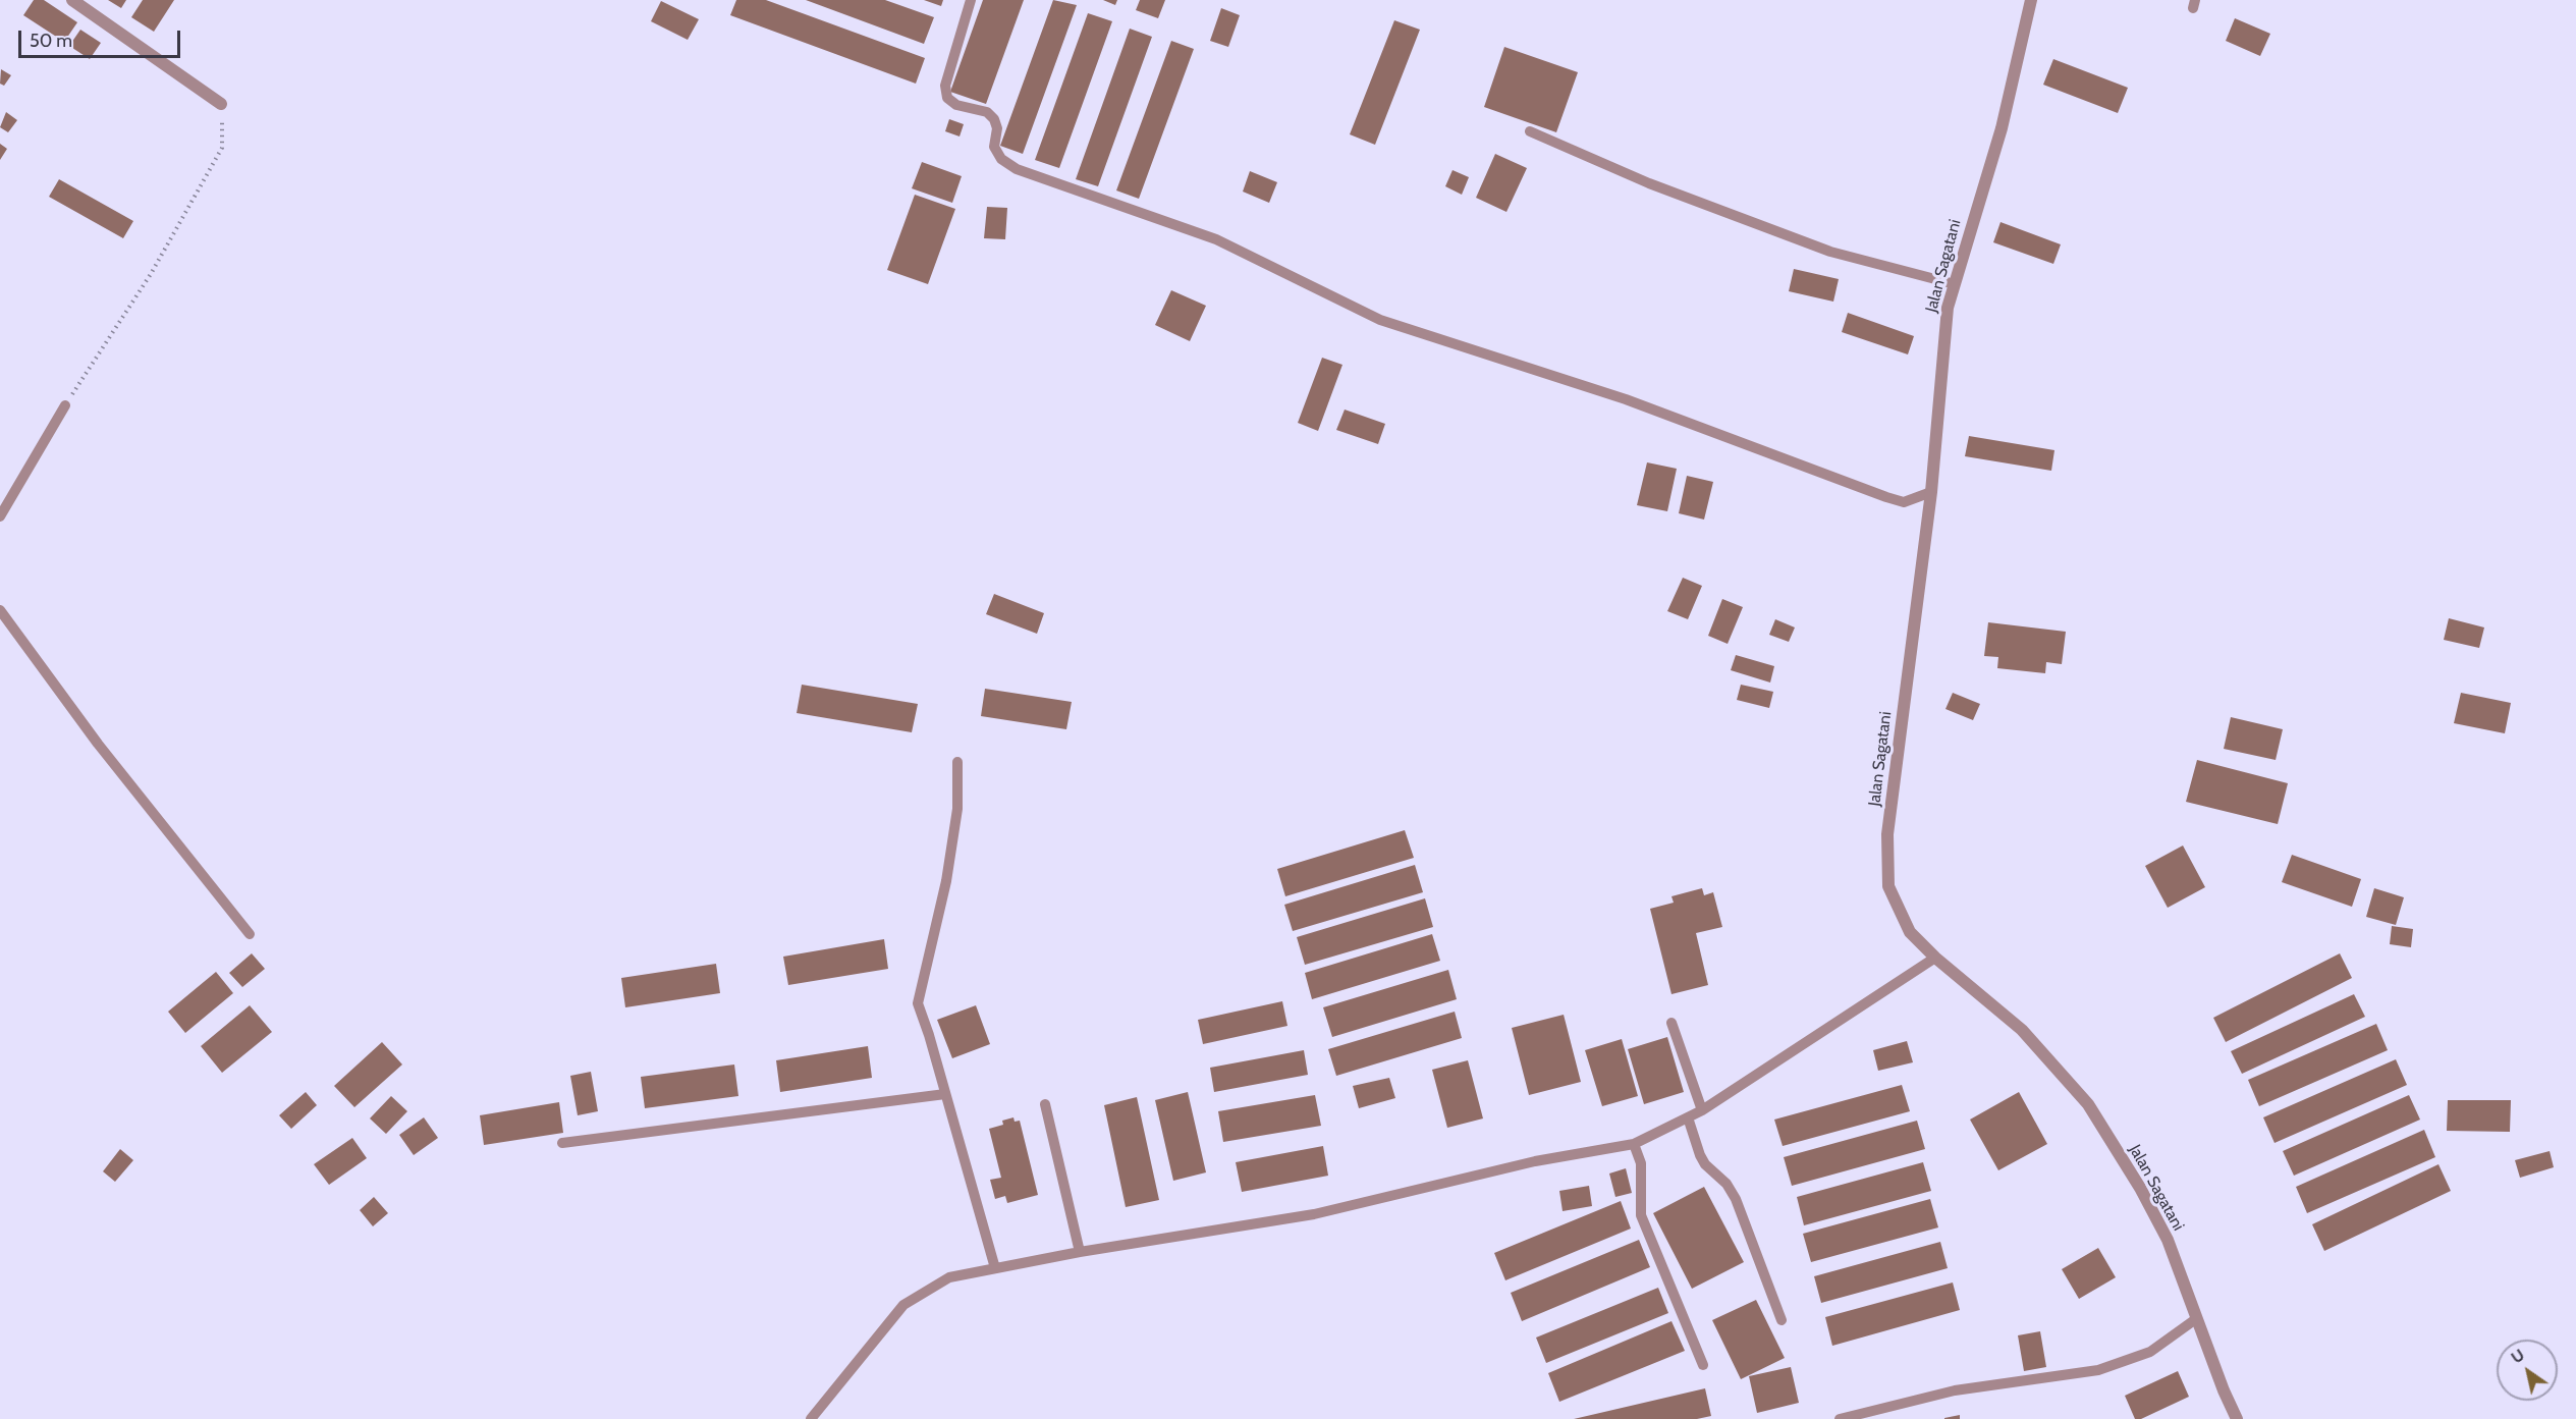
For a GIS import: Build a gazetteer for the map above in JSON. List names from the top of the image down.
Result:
{
  "streets": {
    "street": ["Jalan Sagatani"]
  },
  "scale_bar": "50 m",
  "north": "top left"
}
